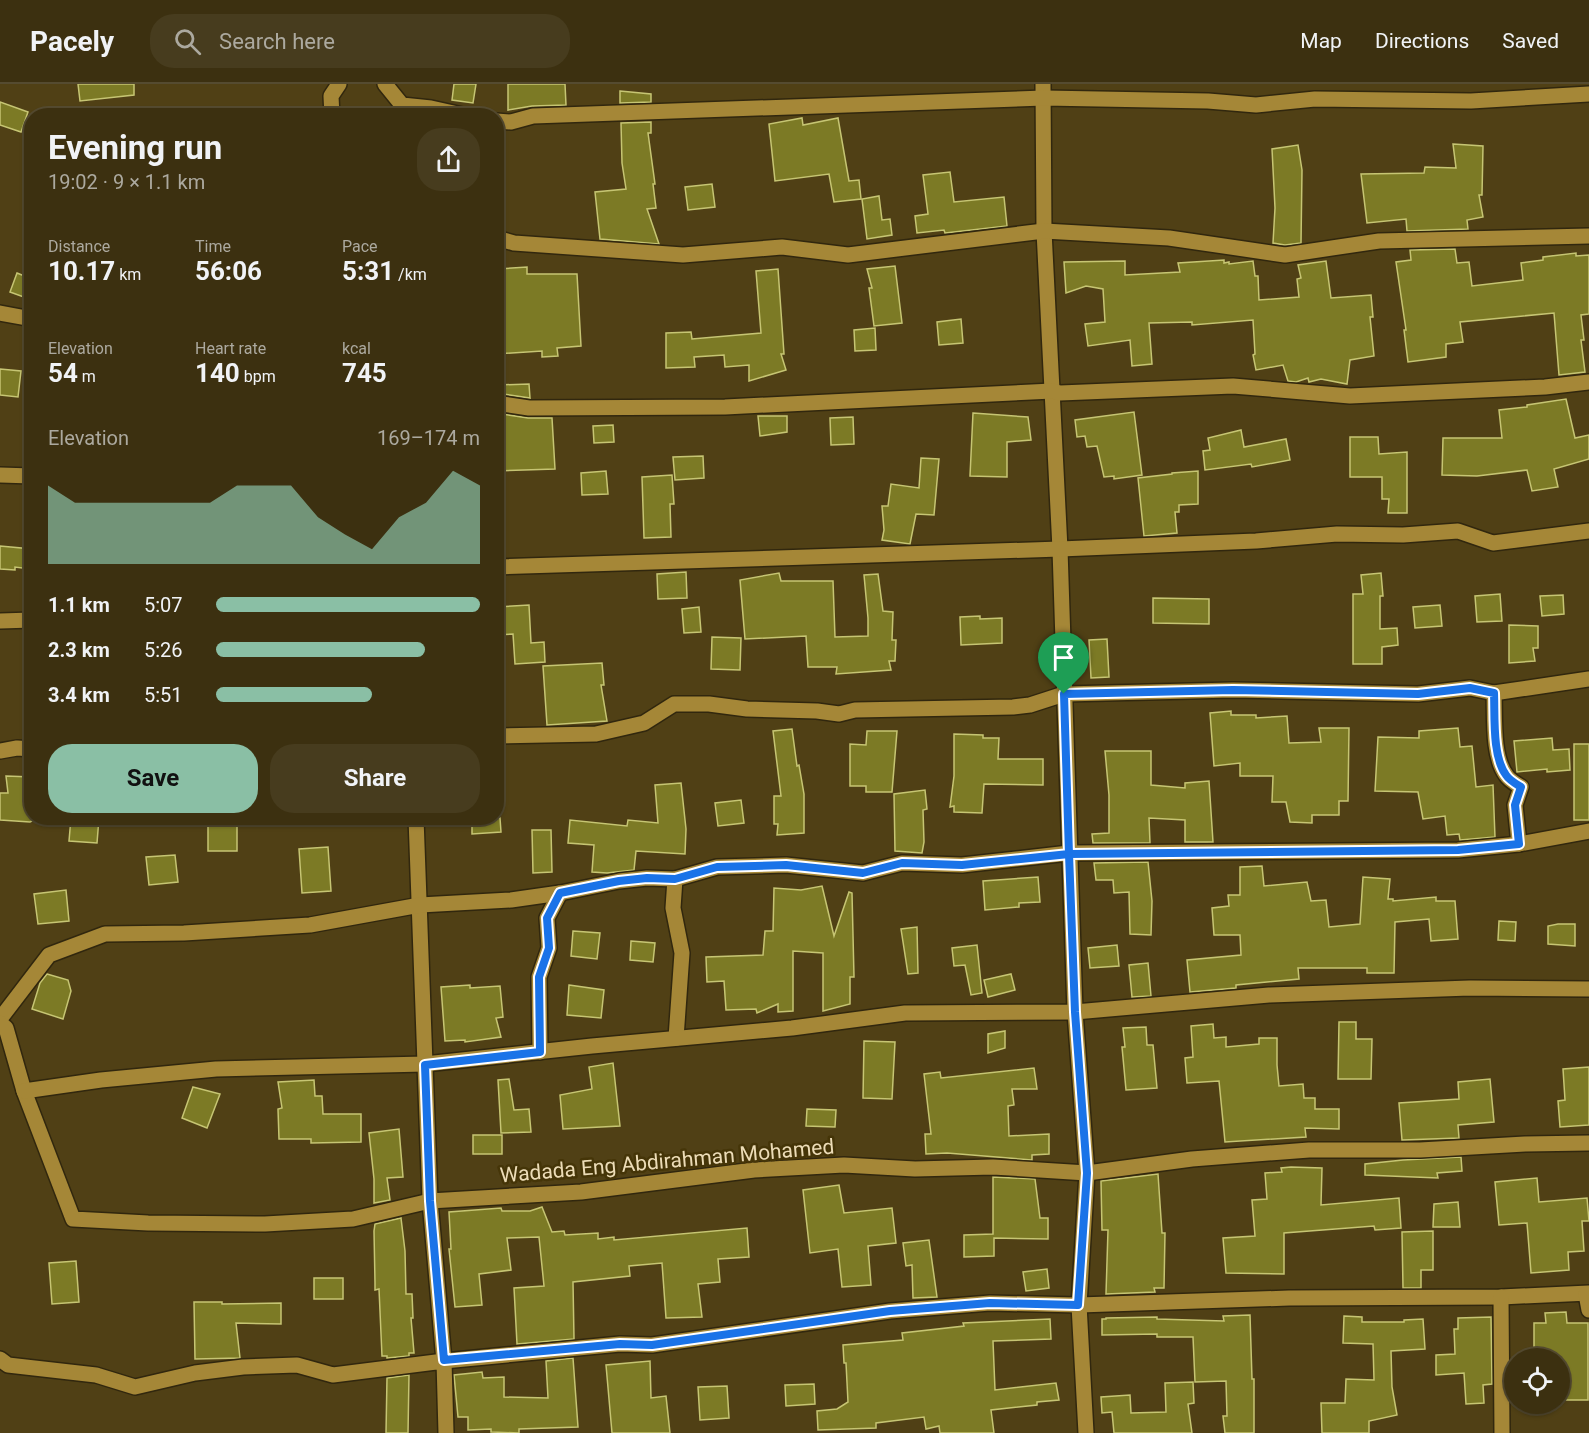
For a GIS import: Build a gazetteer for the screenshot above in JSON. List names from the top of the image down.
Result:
{
  "streets": {
    "street": ["Wadada Eng Abdirahman Mohamed"]
  },
  "page": {
    "header": "Pacely",
    "search": "Search here",
    "nav": ["Map", "Directions", "Saved"],
    "heading": ["Evening run", "19:02 · 9 × 1.1 km"],
    "stats": [
      ["Distance", "10.17 km"],
      ["Time", "56:06"],
      ["Pace", "5:31 /km"],
      ["Elevation", "54 m"],
      ["Heart rate", "140 bpm"],
      ["kcal", "745"]
    ],
    "chart": ["Elevation", "169–174 m"],
    "list": [
      {
        "name": "1.1 km",
        "note": "5:07"
      },
      {
        "name": "2.3 km",
        "note": "5:26"
      },
      {
        "name": "3.4 km",
        "note": "5:51"
      }
    ],
    "buttons": ["Save", "Share"]
  }
}
